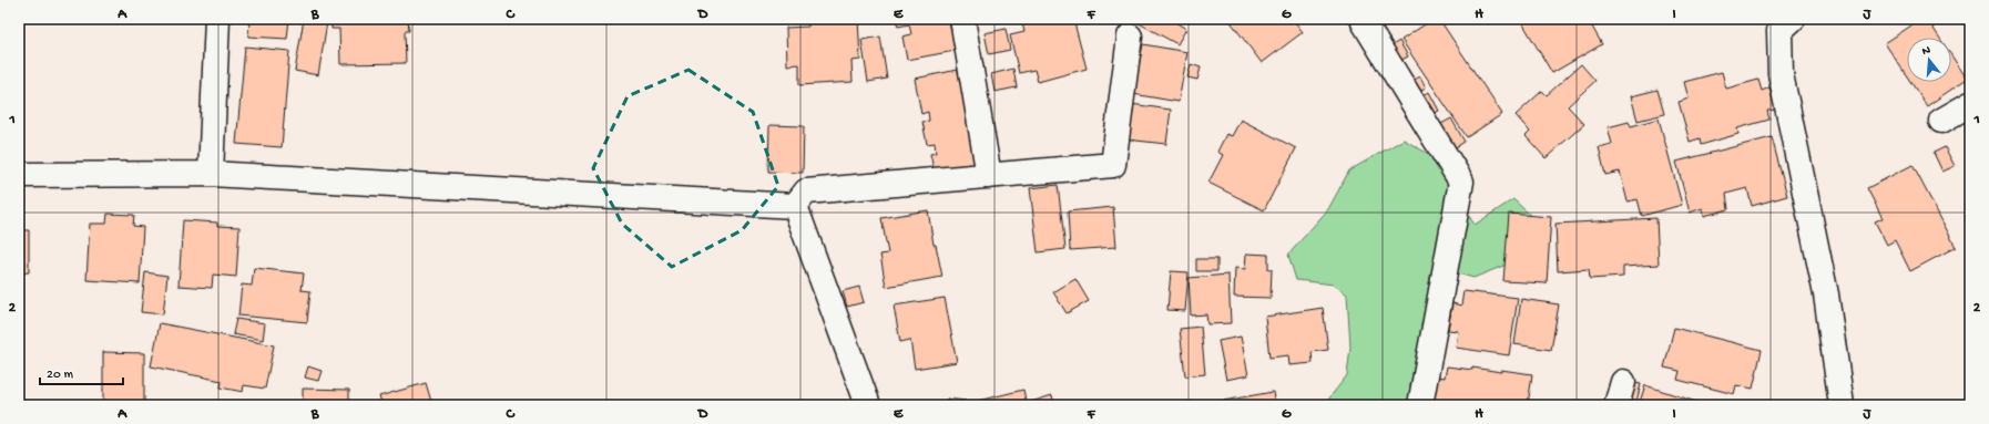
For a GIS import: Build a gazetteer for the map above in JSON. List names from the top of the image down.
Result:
{
  "scale_bar": "20 m",
  "north": "top",
  "grid": {
    "columns": [
      "A",
      "B",
      "C",
      "D",
      "E",
      "F",
      "G",
      "H",
      "I",
      "J"
    ],
    "rows": ["1", "2"]
  }
}
